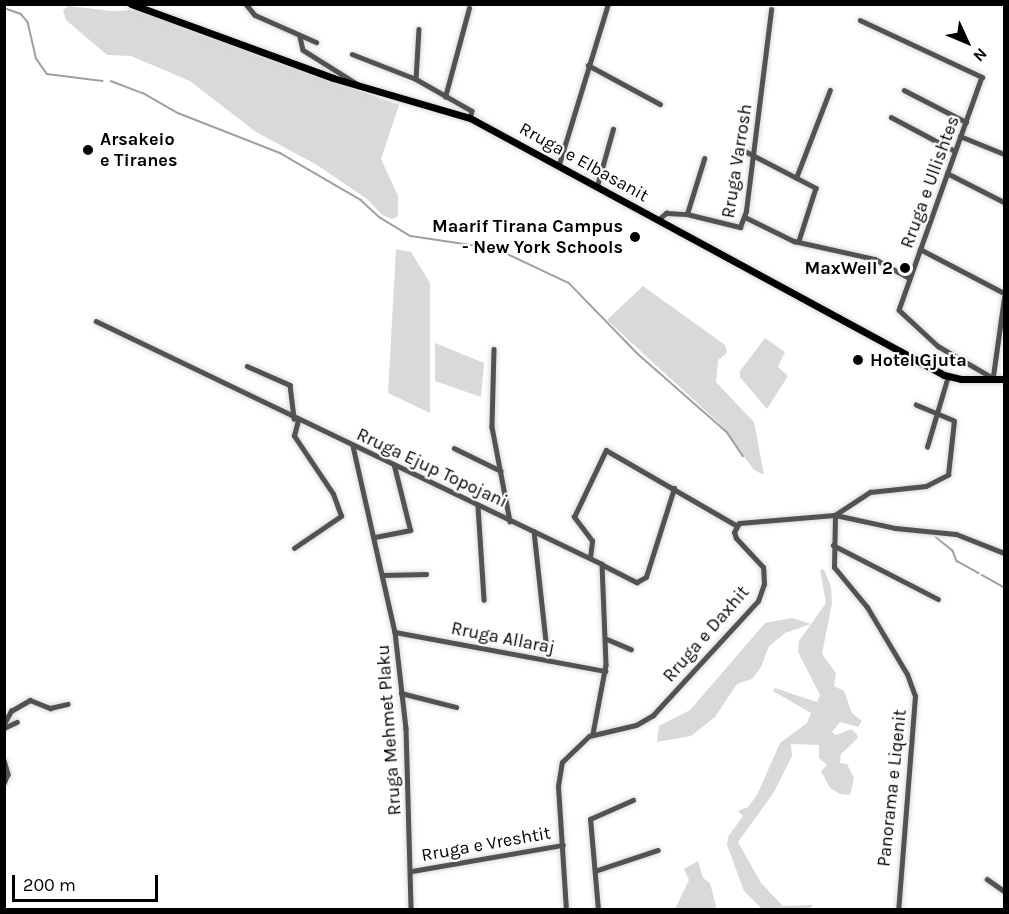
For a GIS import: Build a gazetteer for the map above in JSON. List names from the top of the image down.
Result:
{
  "streets": {
    "main road": ["Rruga e Elbasanit"],
    "street": [
      "Rruga Varrosh",
      "Rruga e Ullishtes",
      "Rruga Ejup Topojani",
      "Rruga e Daxhit",
      "Rruga Allaraj",
      "Rruga Mehmet Plaku",
      "Panorama e Liqenit",
      "Rruga e Vreshtit"
    ]
  },
  "crossings": [
    ["Rruga Varrosh", "Rruga e Elbasanit"],
    ["Rruga e Elbasanit", "Rruga e Ullishtes"],
    ["Rruga Ejup Topojani", "Rruga Mehmet Plaku"],
    ["Rruga e Daxhit", "Rruga e Vreshtit"],
    ["Rruga Allaraj", "Rruga Mehmet Plaku"],
    ["Rruga Mehmet Plaku", "Rruga e Vreshtit"]
  ],
  "places": [
    "Arsakeio e Tiranes",
    "Maarif Tirana Campus - New York Schools",
    "MaxWell 2",
    "Hotel Gjuta"
  ],
  "scale_bar": "200 m",
  "north": "bottom right"
}
